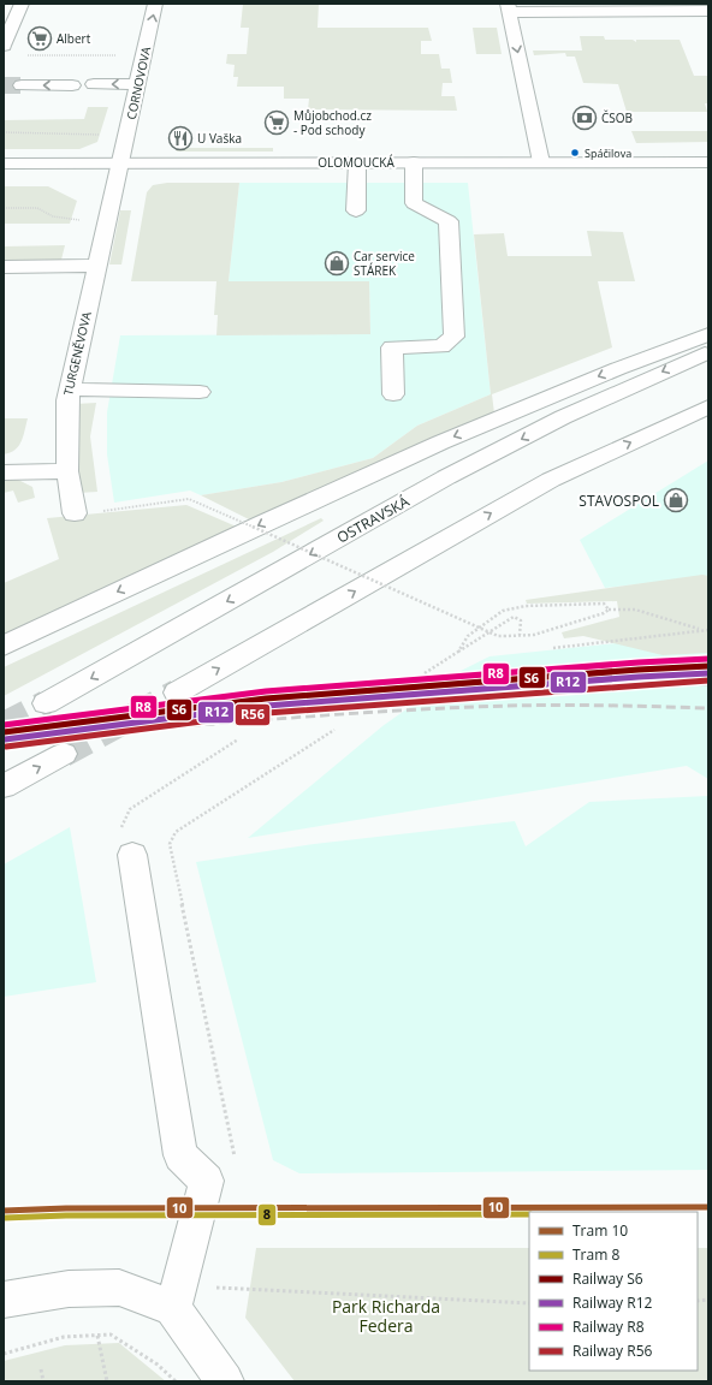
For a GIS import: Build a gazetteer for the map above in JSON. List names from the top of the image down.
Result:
{
  "streets": {
    "main road": [
      "CORNOVOVA",
      "OLOMOUCKÁ",
      "TURGENĚVOVA",
      "OSTRAVSKÁ"
    ]
  },
  "crossings": [
    ["CORNOVOVA", "OLOMOUCKÁ"],
    ["CORNOVOVA", "TURGENĚVOVA"],
    ["OLOMOUCKÁ", "TURGENĚVOVA"]
  ],
  "parks": ["Park Richarda Federa"],
  "places": {
    "supermarket": ["Albert", "Můjobchod.cz - Pod schody"],
    "bank": ["ČSOB"],
    "restaurant": ["U Vaška"],
    "other": ["Spáčilova"],
    "shop": ["Car service STÁREK", "STAVOSPOL"]
  },
  "lines": [
    "rail line R8",
    "rail line S6",
    "rail line R12",
    "rail line R56",
    "tram line 10",
    "tram line 8"
  ],
  "legend": [
    "Tram 10",
    "Tram 8",
    "Railway S6",
    "Railway R12",
    "Railway R8",
    "Railway R56"
  ]
}
